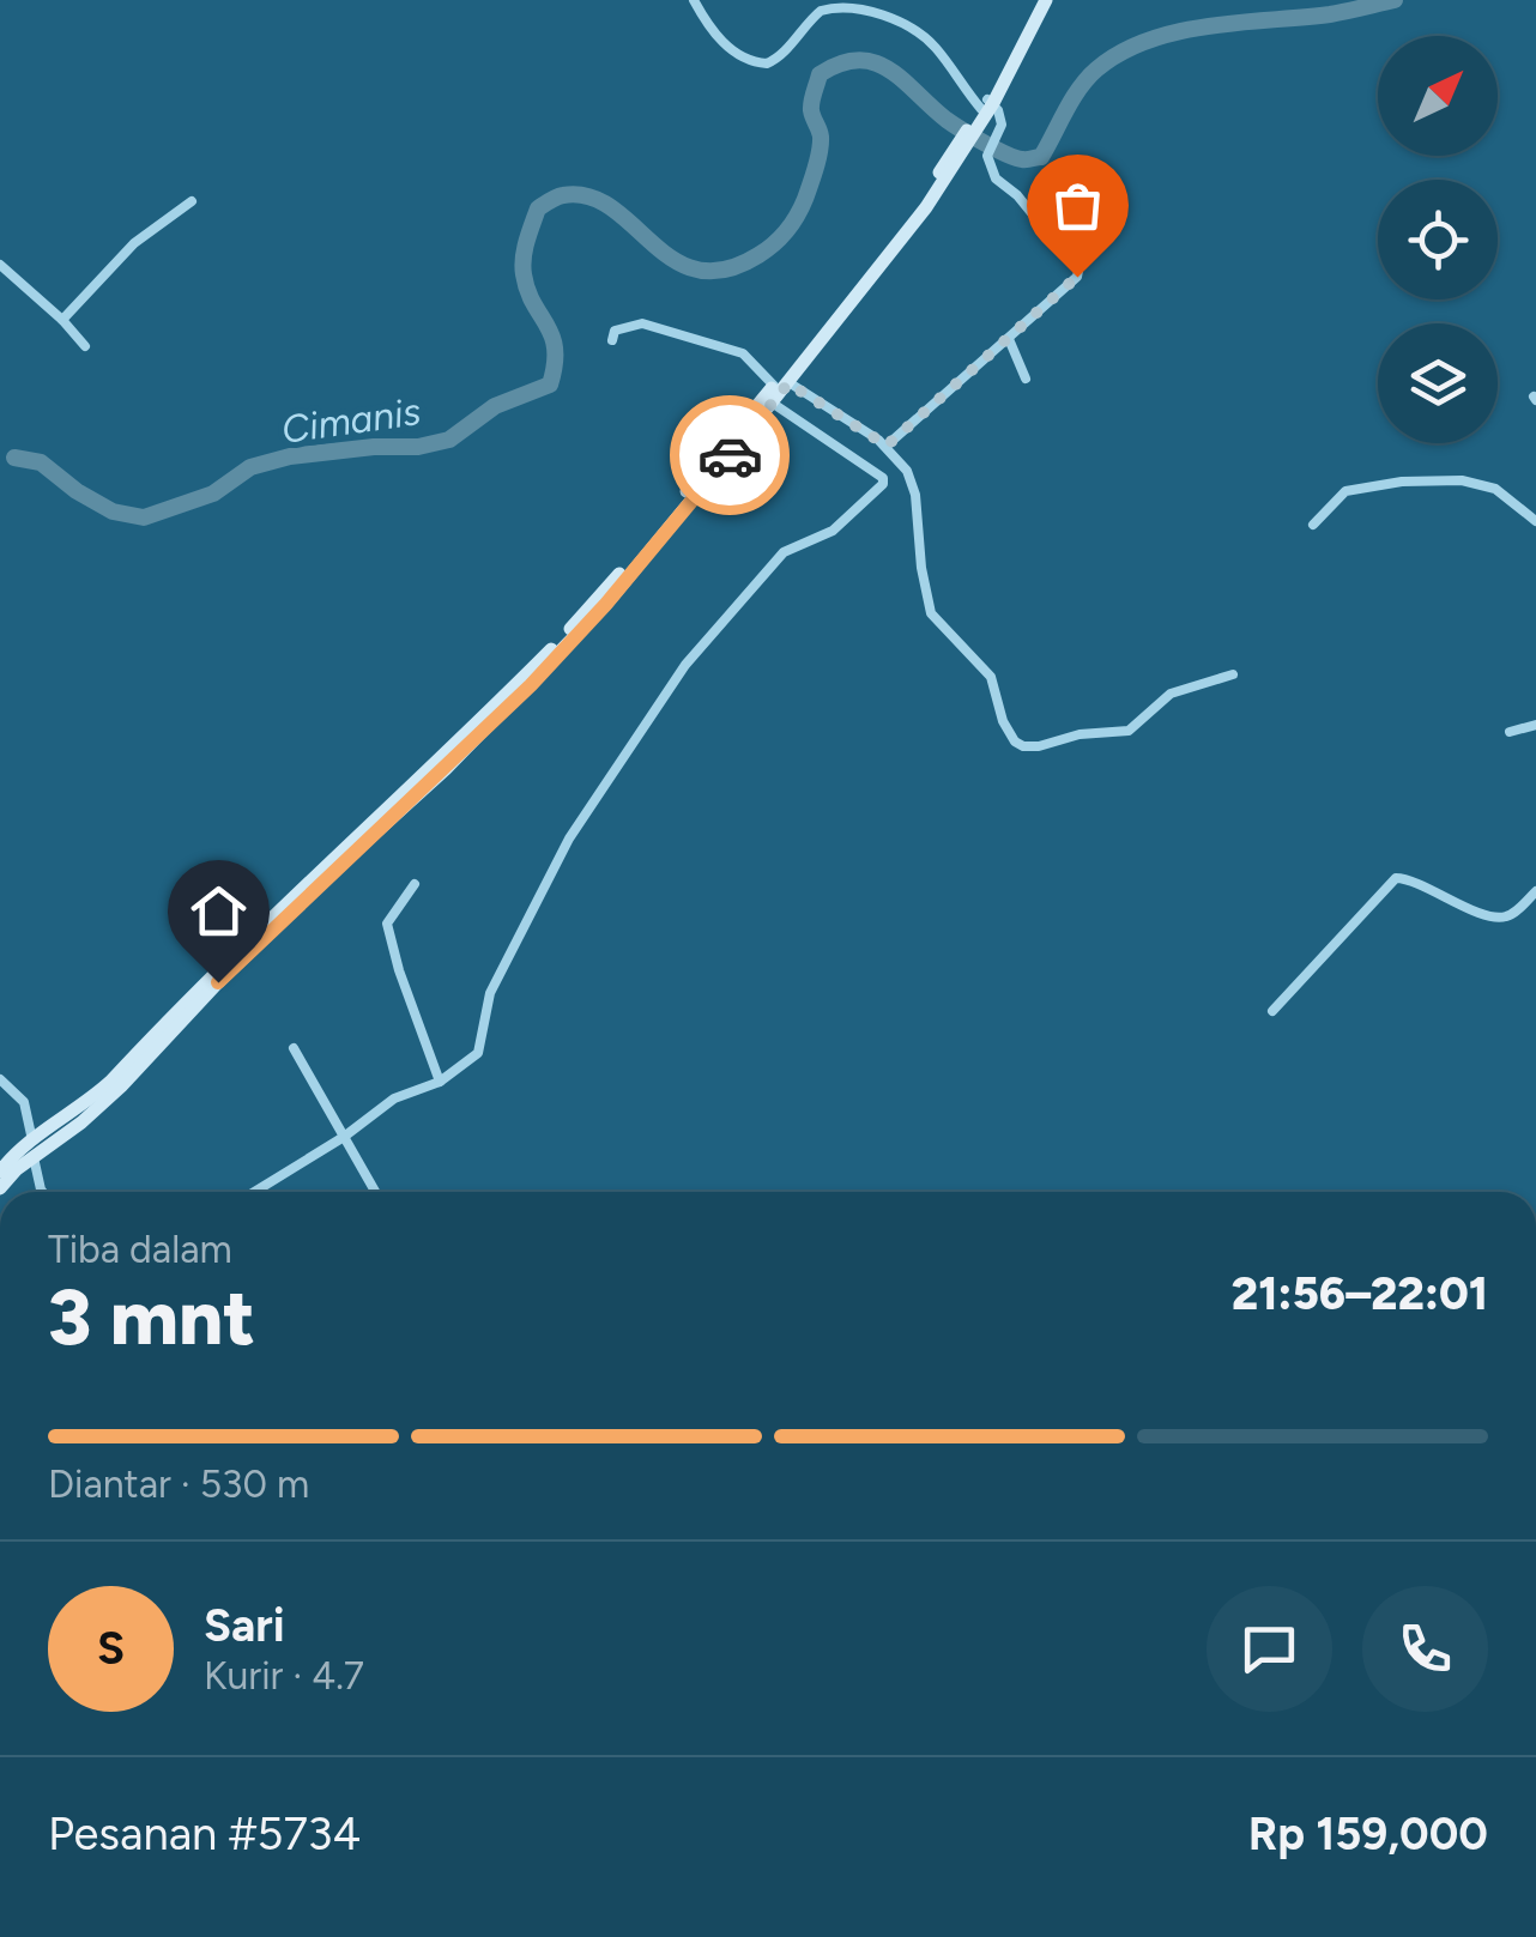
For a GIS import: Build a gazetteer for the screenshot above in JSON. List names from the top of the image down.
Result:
{
  "water": ["Cimanis"],
  "north": "top right",
  "page": {
    "heading": ["3 mnt", "Tiba dalam", "21:56–22:01"],
    "panel": [
      "Sari",
      "Kurir · 4.7",
      "Pesanan #5734",
      "Rp 159,000"
    ],
    "bar": "Diantar · 530 m",
    "round": "S"
  }
}
